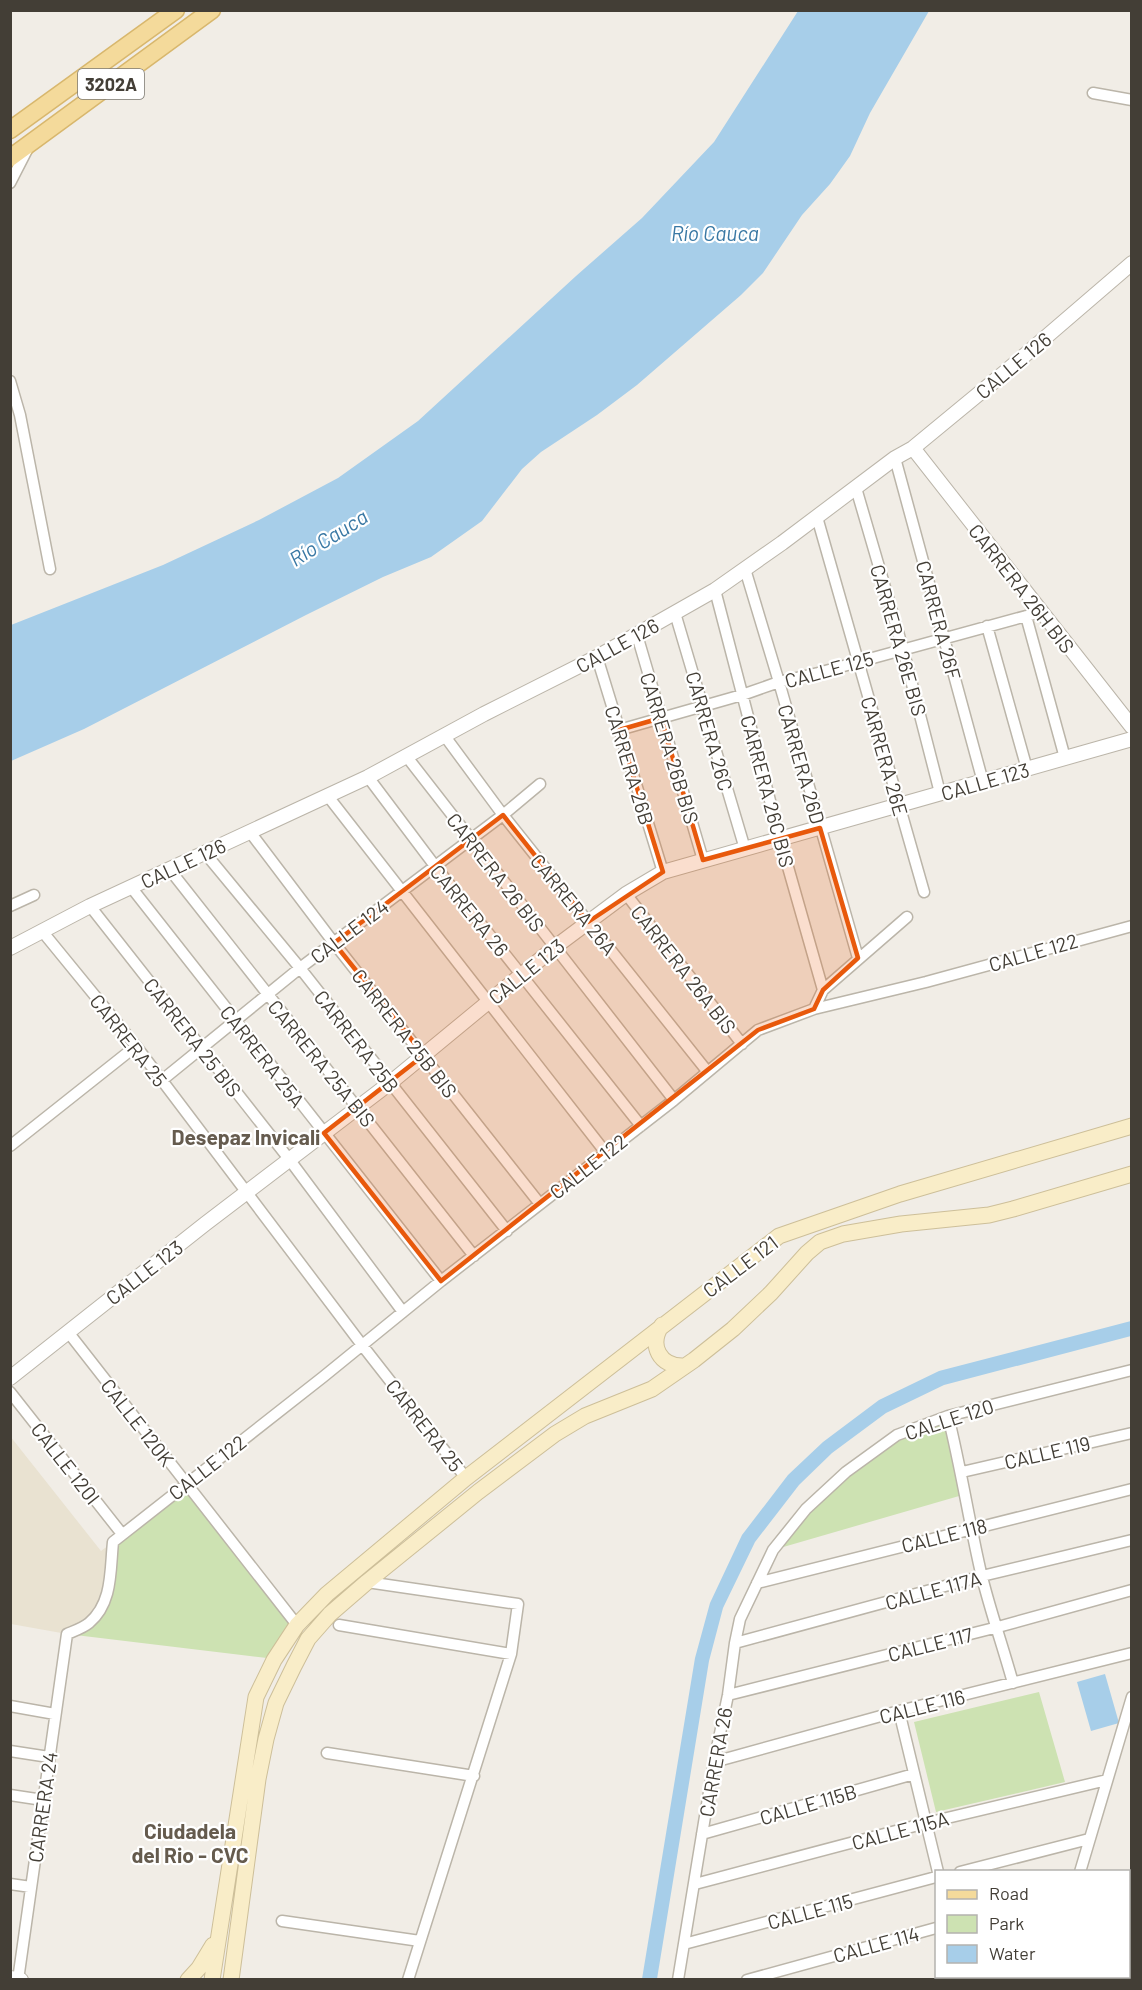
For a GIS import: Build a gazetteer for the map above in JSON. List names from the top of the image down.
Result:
{
  "streets": {
    "main road": ["3202A", "CARRERA 25", "CALLE 121"],
    "street": [
      "CALLE 126",
      "CARRERA 26H BIS",
      "CARRERA 26F",
      "CARRERA 26E BIS",
      "CALLE 125",
      "CARRERA 26C",
      "CARRERA 26B BIS",
      "CARRERA 26E",
      "CARRERA 26D",
      "CARRERA 26B",
      "CALLE 123",
      "CARRERA 26C BIS",
      "CARRERA 26 BIS",
      "CARRERA 26A",
      "CARRERA 26",
      "CALLE 124",
      "CALLE 122",
      "CARRERA 26A BIS",
      "CARRERA 25B BIS",
      "CARRERA 25 BIS",
      "CARRERA 25B",
      "CARRERA 25A",
      "CARRERA 25A BIS",
      "CALLE 120",
      "CALLE 120K",
      "CALLE 119",
      "CALLE 120I",
      "CALLE 118",
      "CALLE 117A",
      "CALLE 117",
      "CALLE 116",
      "CALLE 115B",
      "CARRERA 24",
      "CALLE 115A",
      "CALLE 115",
      "CALLE 114"
    ]
  },
  "crossings": [
    ["CALLE 126", "CARRERA 26H BIS"],
    ["CALLE 126", "CARRERA 26F"],
    ["CALLE 126", "CARRERA 26E BIS"],
    ["CALLE 126", "CARRERA 26C"],
    ["CALLE 126", "CARRERA 26B BIS"],
    ["CALLE 126", "CARRERA 26E"],
    ["CALLE 126", "CARRERA 26D"],
    ["CALLE 126", "CARRERA 26B"],
    ["CALLE 126", "CARRERA 26C BIS"],
    ["CALLE 126", "CARRERA 26 BIS"],
    ["CALLE 126", "CARRERA 26A"],
    ["CALLE 126", "CARRERA 26"],
    ["CALLE 126", "CARRERA 25B BIS"],
    ["CALLE 126", "CARRERA 25 BIS"],
    ["CALLE 126", "CARRERA 25"],
    ["CALLE 126", "CARRERA 25B"],
    ["CALLE 126", "CARRERA 25A"],
    ["CALLE 126", "CARRERA 25A BIS"],
    ["CARRERA 26H BIS", "CALLE 125"],
    ["CARRERA 26F", "CALLE 125"],
    ["CARRERA 26F", "CALLE 123"],
    ["CARRERA 26E BIS", "CALLE 125"],
    ["CARRERA 26E BIS", "CALLE 123"],
    ["CALLE 125", "CARRERA 26C"],
    ["CALLE 125", "CARRERA 26B BIS"],
    ["CALLE 125", "CARRERA 26E"],
    ["CALLE 125", "CARRERA 26D"],
    ["CALLE 125", "CARRERA 26B"],
    ["CALLE 125", "CARRERA 26C BIS"],
    ["CARRERA 26C", "CALLE 123"],
    ["CARRERA 26B BIS", "CALLE 123"],
    ["CARRERA 26E", "CALLE 123"],
    ["CARRERA 26D", "CALLE 123"],
    ["CARRERA 26B", "CALLE 123"],
    ["CALLE 123", "CARRERA 26C BIS"],
    ["CALLE 123", "CARRERA 26 BIS"],
    ["CALLE 123", "CARRERA 26A"],
    ["CALLE 123", "CARRERA 26"],
    ["CALLE 123", "CARRERA 26A BIS"],
    ["CALLE 123", "CARRERA 25B BIS"],
    ["CALLE 123", "CARRERA 25 BIS"],
    ["CALLE 123", "CARRERA 25"],
    ["CALLE 123", "CARRERA 25B"],
    ["CALLE 123", "CARRERA 25A"],
    ["CALLE 123", "CARRERA 25A BIS"],
    ["CALLE 123", "CALLE 120K"],
    ["CARRERA 26 BIS", "CALLE 124"],
    ["CARRERA 26 BIS", "CALLE 122"],
    ["CARRERA 26A", "CALLE 124"],
    ["CARRERA 26A", "CALLE 122"],
    ["CARRERA 26", "CALLE 124"],
    ["CARRERA 26", "CALLE 122"],
    ["CARRERA 26", "CALLE 120"],
    ["CARRERA 26", "CALLE 118"],
    ["CARRERA 26", "CALLE 117A"],
    ["CARRERA 26", "CALLE 117"],
    ["CARRERA 26", "CALLE 116"],
    ["CARRERA 26", "CALLE 115B"],
    ["CARRERA 26", "CALLE 115A"],
    ["CARRERA 26", "CALLE 115"],
    ["CALLE 124", "CARRERA 25B BIS"],
    ["CALLE 124", "CARRERA 25 BIS"],
    ["CALLE 124", "CARRERA 25"],
    ["CALLE 124", "CARRERA 25B"],
    ["CALLE 124", "CARRERA 25A"],
    ["CALLE 124", "CARRERA 25A BIS"],
    ["CALLE 122", "CARRERA 26A BIS"],
    ["CALLE 122", "CARRERA 25B BIS"],
    ["CALLE 122", "CARRERA 25 BIS"],
    ["CALLE 122", "CARRERA 25"],
    ["CALLE 122", "CARRERA 25B"],
    ["CALLE 122", "CARRERA 25A"],
    ["CALLE 122", "CARRERA 25A BIS"],
    ["CALLE 122", "CALLE 120K"],
    ["CALLE 122", "CALLE 120I"],
    ["CALLE 122", "CARRERA 24"],
    ["CARRERA 25", "CALLE 121"],
    ["CARRERA 25", "CALLE 120K"]
  ],
  "districts": ["Desepaz Invicali", "Ciudadela del Rio - CVC"],
  "water": ["Río Cauca"],
  "legend": ["Road", "Park", "Water"]
}
